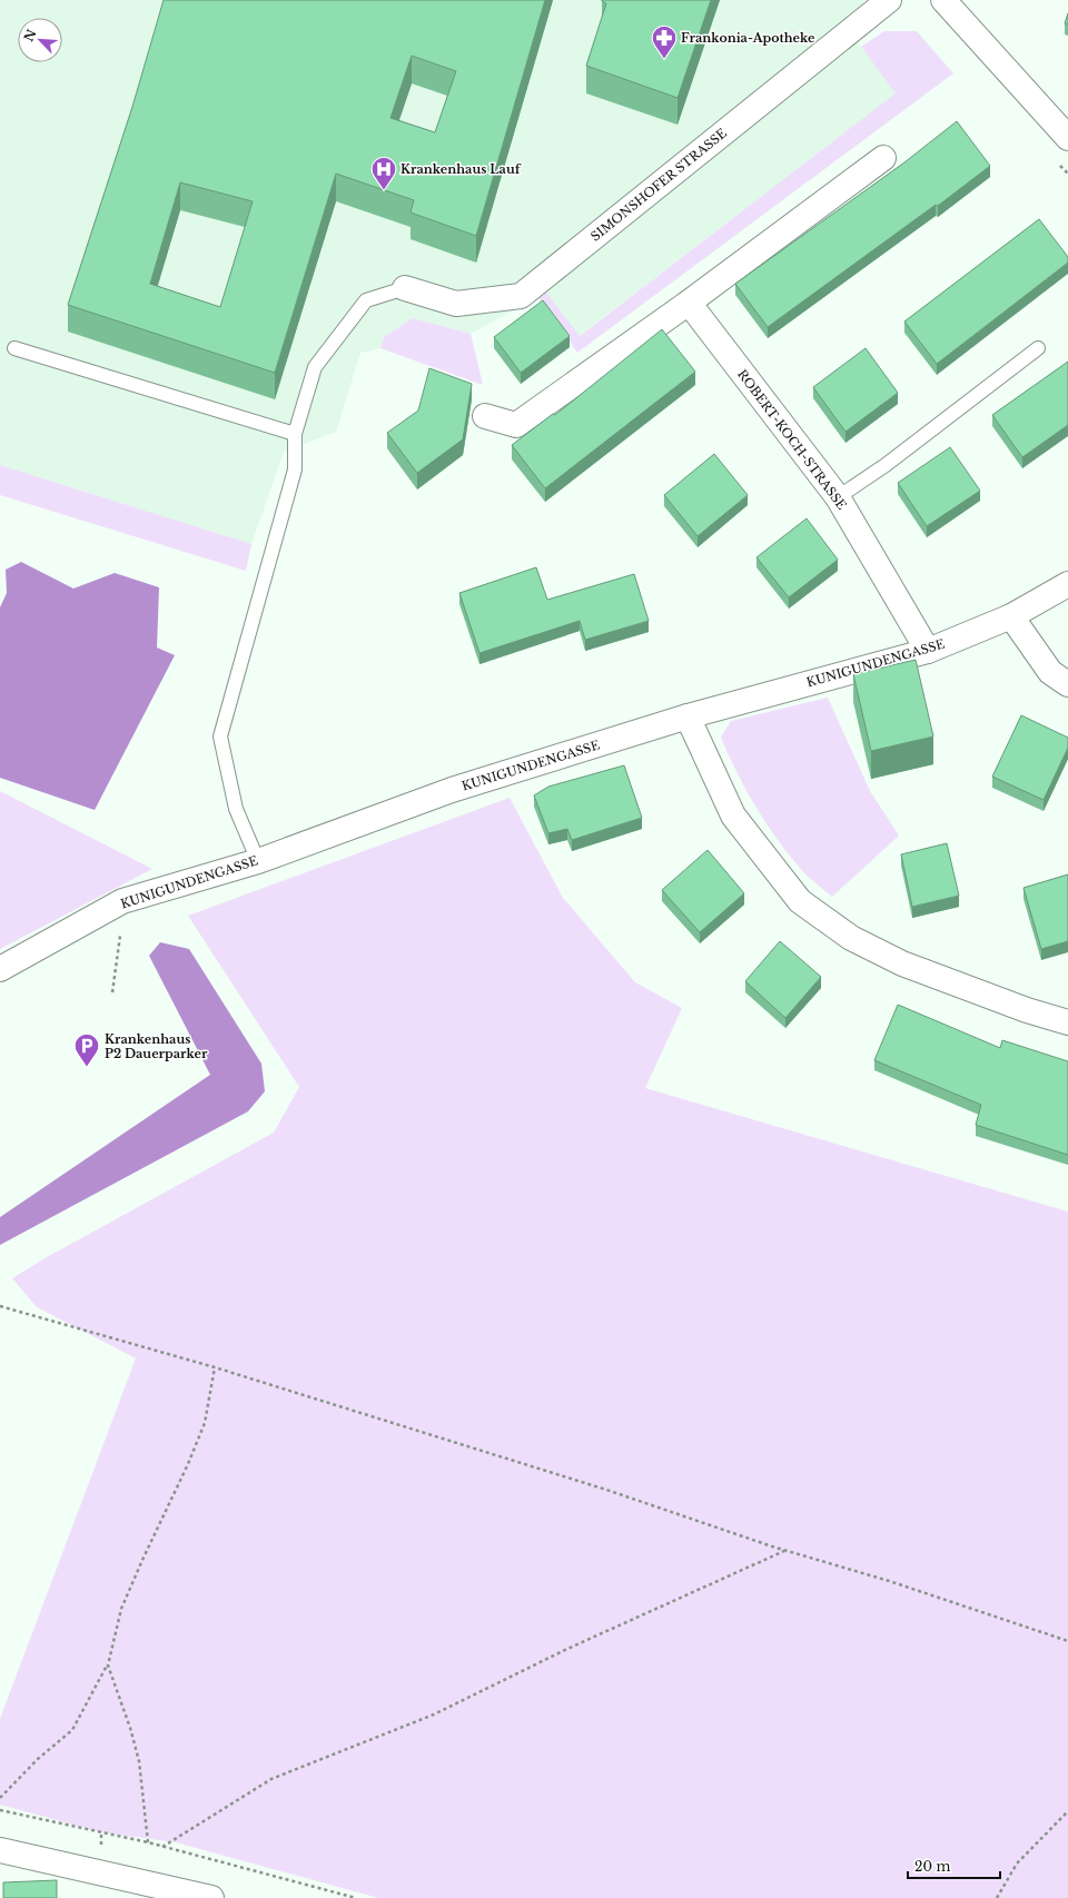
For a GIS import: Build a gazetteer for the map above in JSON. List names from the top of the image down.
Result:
{
  "streets": {
    "street": ["SIMONSHOFER STRASSE", "ROBERT-KOCH-STRASSE", "KUNIGUNDENGASSE"]
  },
  "crossings": [
    ["ROBERT-KOCH-STRASSE", "KUNIGUNDENGASSE"]
  ],
  "places": {
    "pharmacy": ["Frankonia-Apotheke"],
    "hospital": ["Krankenhaus Lauf"],
    "parking": ["Krankenhaus P2 Dauerparker"]
  },
  "scale_bar": "20 m",
  "north": "top left"
}
